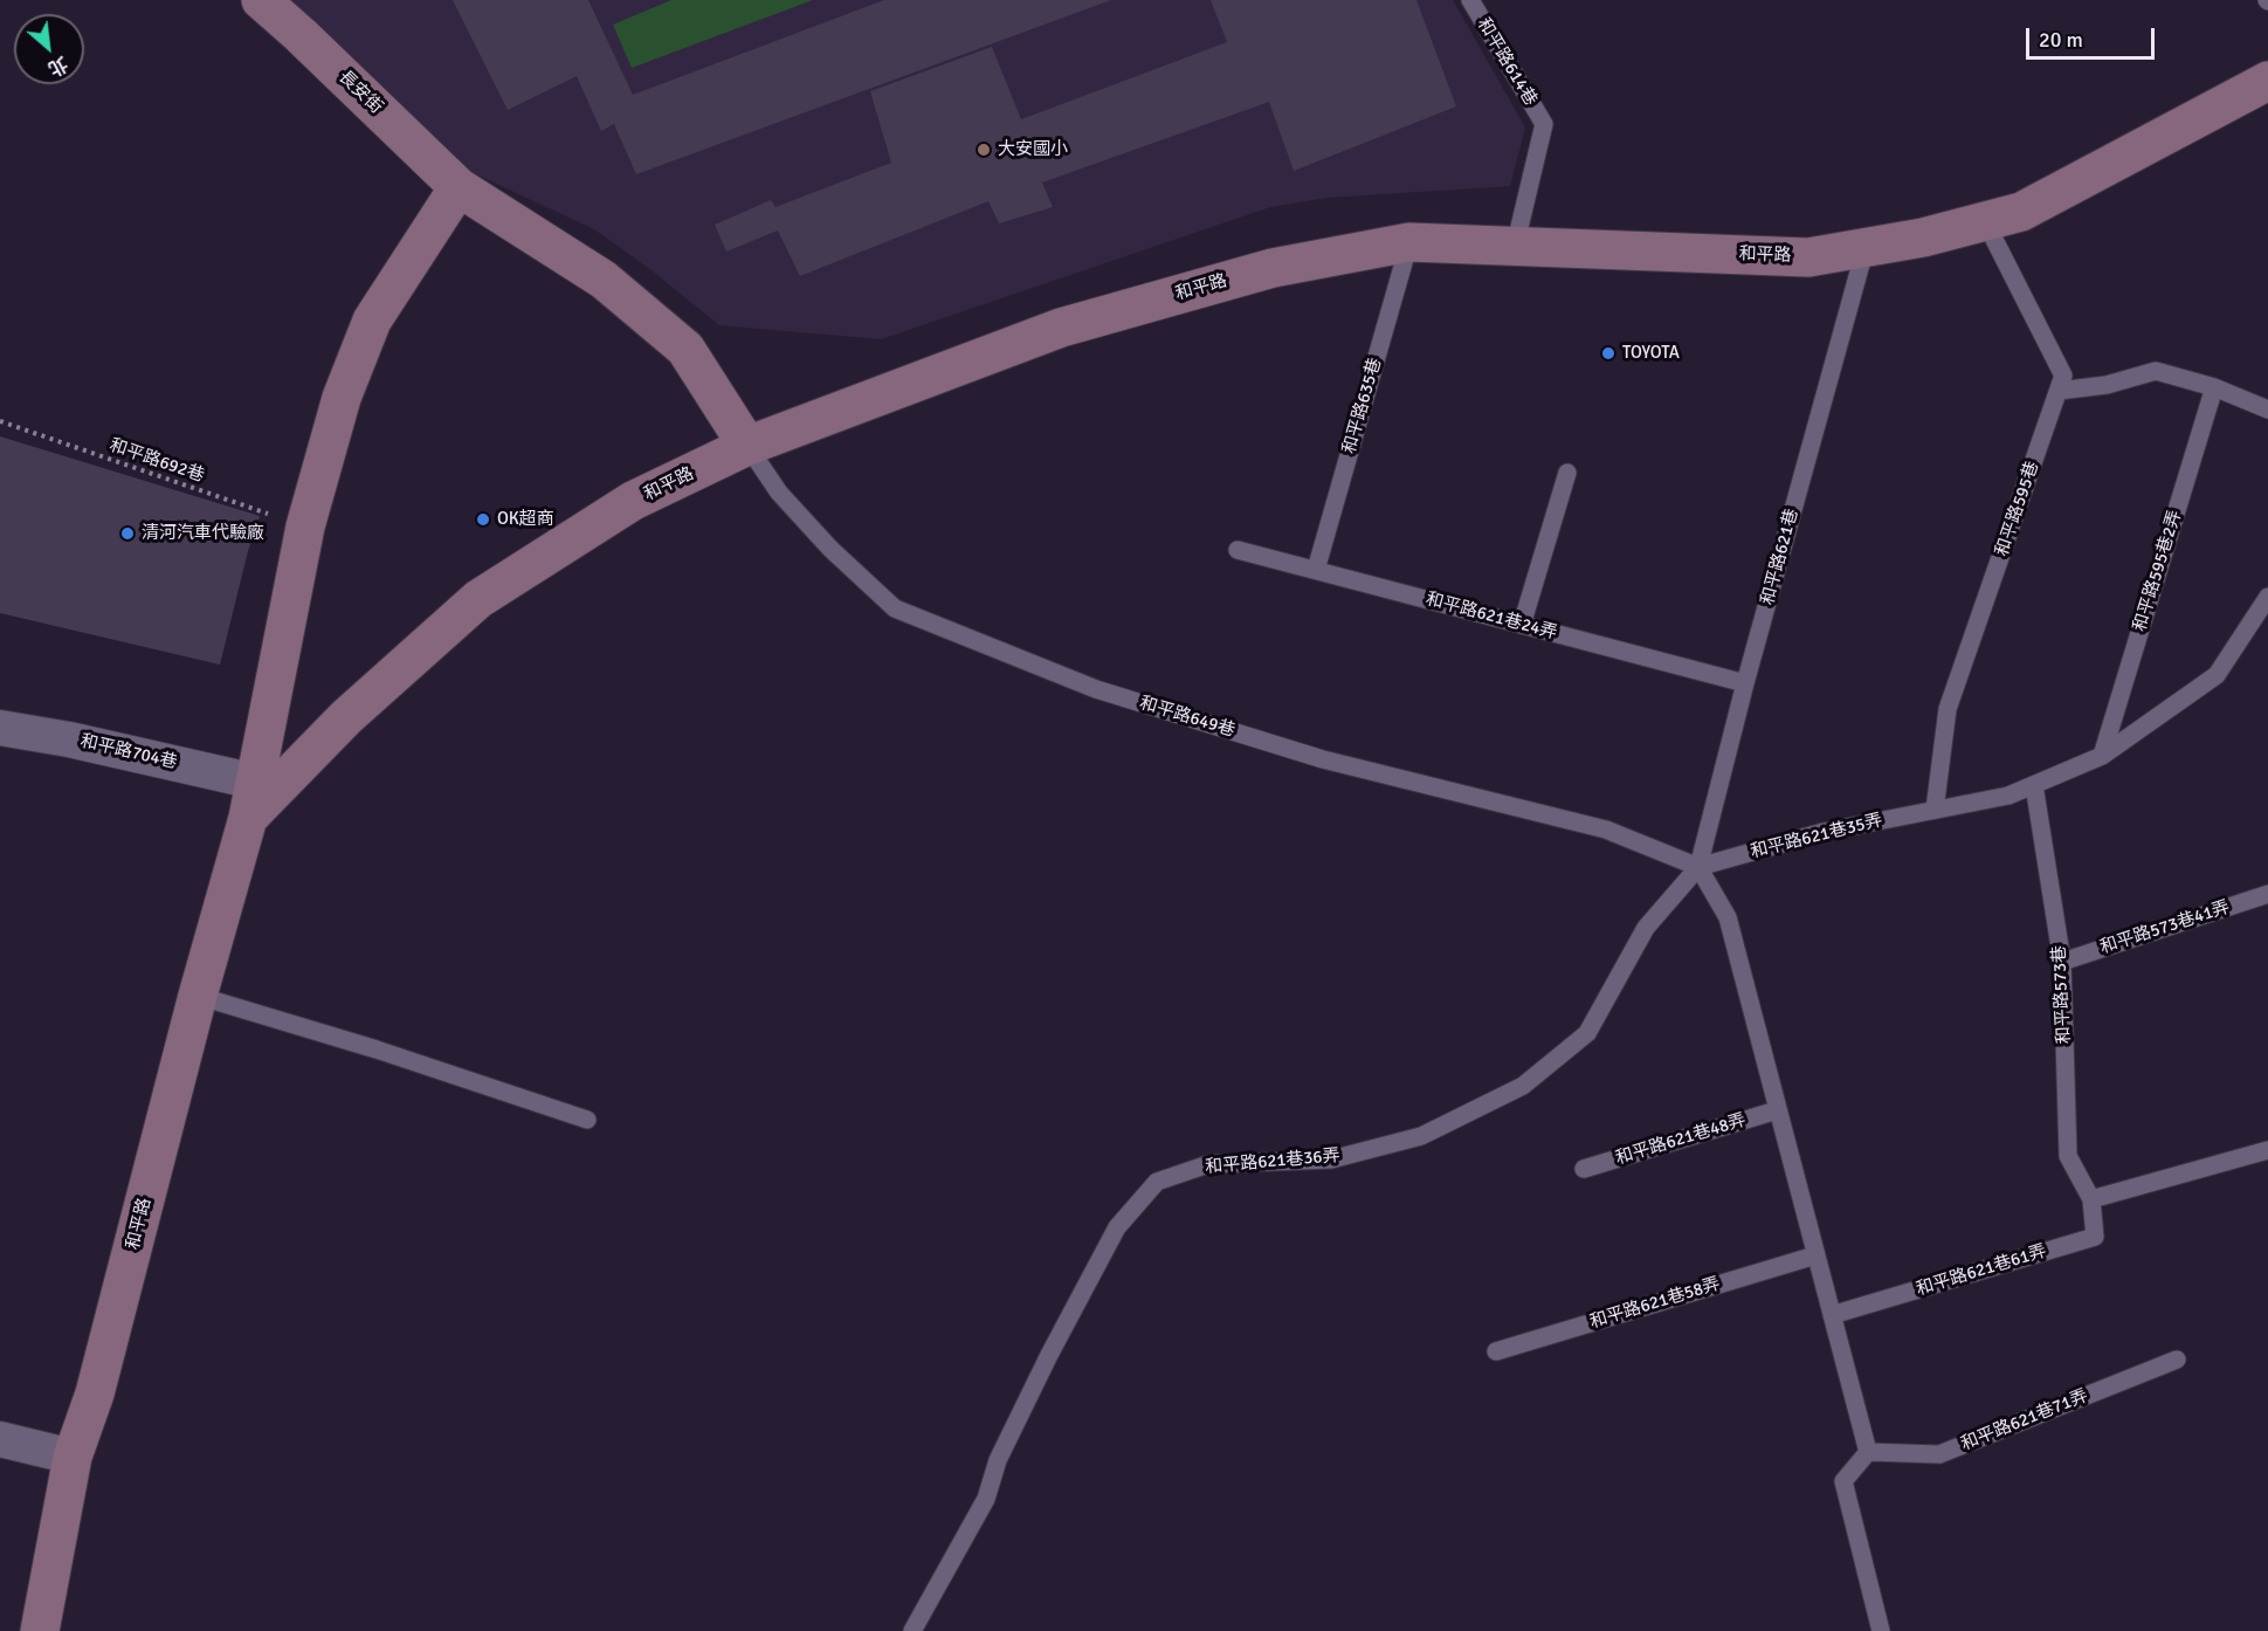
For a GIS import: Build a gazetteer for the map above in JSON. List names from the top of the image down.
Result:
{
  "streets": {
    "street": ["長安街", "和平路", "和平路704巷"],
    "lane": [
      "和平路614巷",
      "和平路635巷",
      "和平路595巷",
      "和平路621巷",
      "和平路595巷2弄",
      "和平路621巷24弄",
      "和平路649巷",
      "和平路621巷35弄",
      "和平路573巷41弄",
      "和平路573巷",
      "和平路621巷48弄",
      "和平路621巷36弄",
      "和平路621巷61弄",
      "和平路621巷58弄",
      "和平路621巷71弄"
    ],
    "path": ["和平路692巷"]
  },
  "crossings": [
    ["和平路614巷", "和平路"],
    ["長安街", "和平路"],
    ["長安街", "和平路649巷"],
    ["和平路", "和平路635巷"],
    ["和平路", "和平路692巷"],
    ["和平路", "和平路595巷"],
    ["和平路", "和平路621巷"],
    ["和平路", "和平路649巷"],
    ["和平路", "和平路704巷"],
    ["和平路635巷", "和平路621巷24弄"],
    ["和平路595巷", "和平路621巷35弄"],
    ["和平路621巷", "和平路621巷24弄"],
    ["和平路621巷", "和平路649巷"],
    ["和平路621巷", "和平路621巷35弄"],
    ["和平路621巷", "和平路621巷36弄"],
    ["和平路649巷", "和平路621巷35弄"],
    ["和平路649巷", "和平路621巷36弄"],
    ["和平路621巷35弄", "和平路621巷36弄"],
    ["和平路573巷41弄", "和平路573巷"],
    ["和平路573巷", "和平路621巷61弄"]
  ],
  "places": [
    "大安國小",
    "TOYOTA",
    "OK超商",
    "清河汽車代驗廠"
  ],
  "scale_bar": "20 m",
  "north": "bottom right"
}
